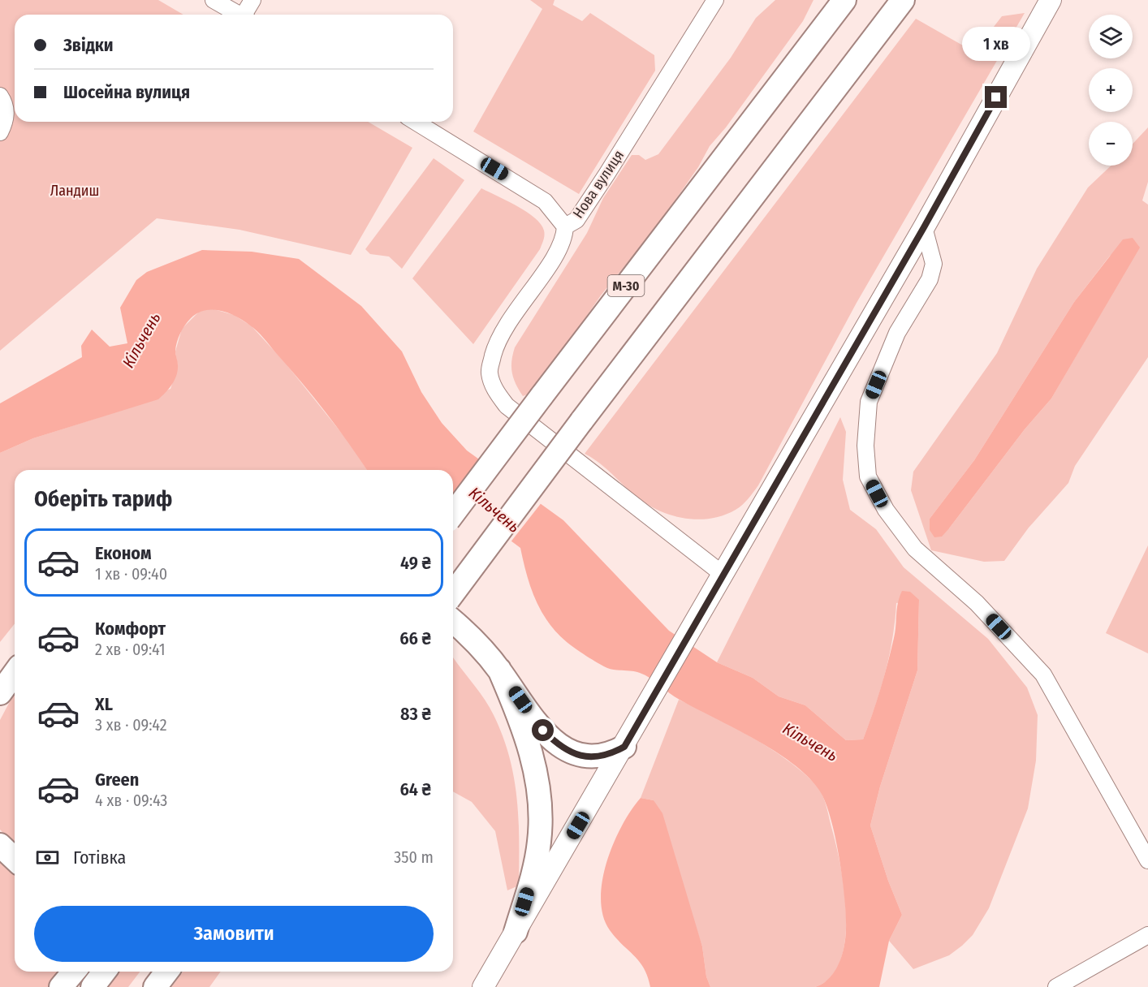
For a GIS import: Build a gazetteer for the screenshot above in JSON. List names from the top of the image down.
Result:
{
  "streets": {
    "highway": ["М-30"],
    "street": ["Нова вулиця"]
  },
  "water": ["Кільчень"],
  "parks": ["Ландиш"],
  "page": {
    "map_buttons": ["+", "−"],
    "banner": ["Звідки", "Шосейна вулиця"],
    "bubble": "1 хв",
    "heading": "Оберіть тариф",
    "list": [
      {
        "name": "Економ",
        "note": "1 хв · 09:40",
        "value": "49 ₴"
      },
      {
        "name": "Комфорт",
        "note": "2 хв · 09:41",
        "value": "66 ₴"
      },
      {
        "name": "XL",
        "note": "3 хв · 09:42",
        "value": "83 ₴"
      },
      {
        "name": "Green",
        "note": "4 хв · 09:43",
        "value": "64 ₴"
      }
    ],
    "pay": ["Готівка", "350 m"],
    "buttons": "Замовити"
  }
}
